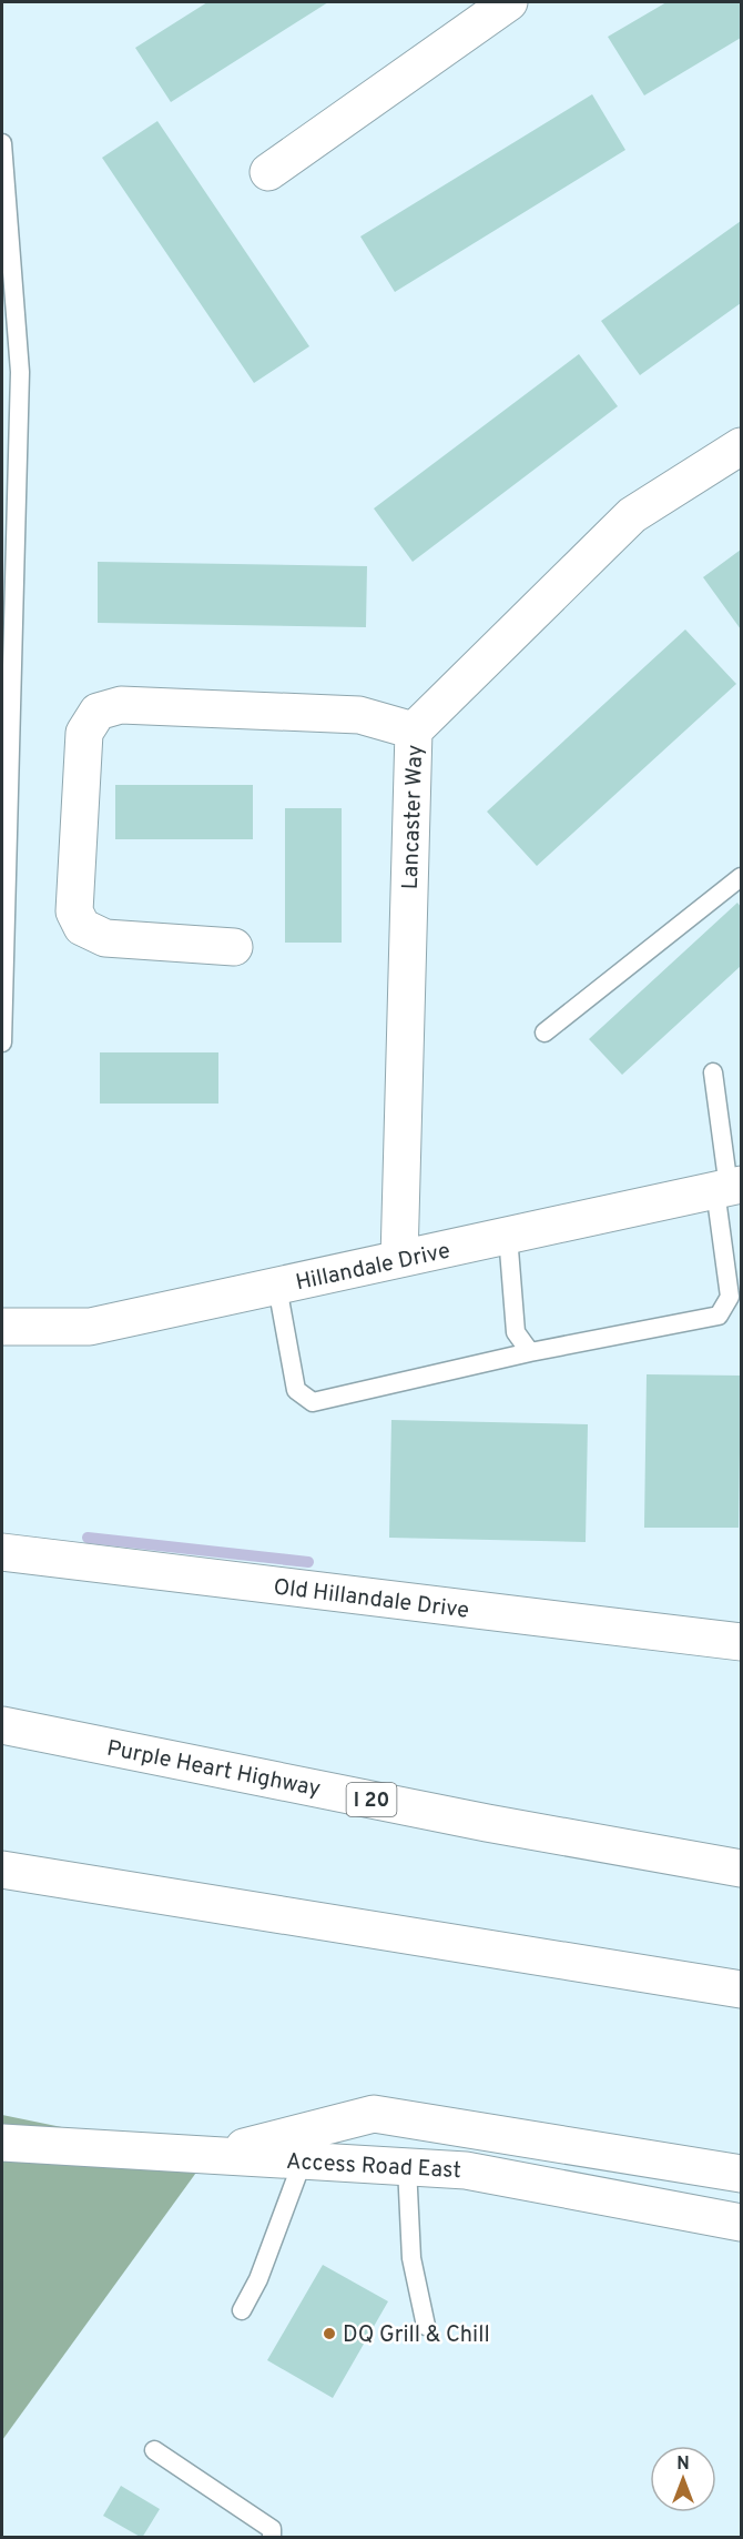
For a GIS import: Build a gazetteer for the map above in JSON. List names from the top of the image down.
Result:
{
  "streets": {
    "main road": [
      "Lancaster Way",
      "Hillandale Drive",
      "Old Hillandale Drive",
      "Purple Heart Highway",
      "I 20",
      "Access Road East"
    ]
  },
  "crossings": [
    ["Lancaster Way", "Hillandale Drive"]
  ],
  "places": ["DQ Grill & Chill"],
  "north": "top"
}
